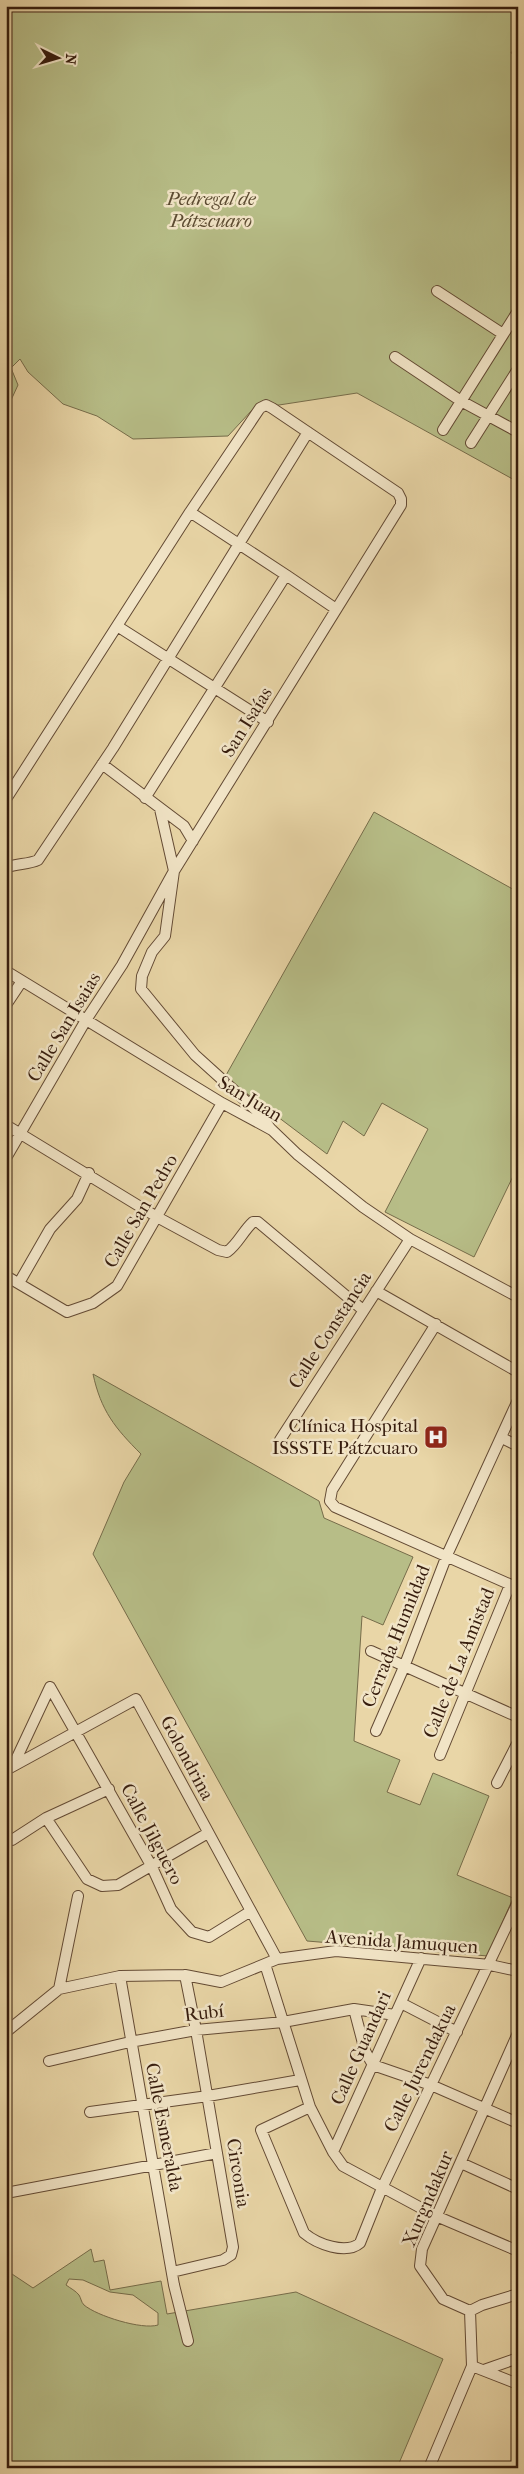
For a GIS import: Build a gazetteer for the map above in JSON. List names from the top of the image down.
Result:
{
  "streets": {
    "street": [
      "San Isaías",
      "Calle San Isaias",
      "San Juan",
      "Calle San Pedro",
      "Calle Constancia",
      "Cerrada Humildad",
      "Calle de La Amistad",
      "Golondrina",
      "Calle Jilguero",
      "Avenida Jamuquen",
      "Rubí",
      "Calle Guandari",
      "Calle Jurendakua",
      "Calle Esmeralda",
      "Circonia",
      "Xurgndakur"
    ]
  },
  "crossings": [
    ["San Isaías", "Calle San Isaias"],
    ["Calle San Isaias", "San Juan"],
    ["San Juan", "Calle San Pedro"],
    ["San Juan", "Calle Constancia"],
    ["Golondrina", "Calle Jilguero"],
    ["Golondrina", "Avenida Jamuquen"],
    ["Avenida Jamuquen", "Calle Guandari"],
    ["Avenida Jamuquen", "Calle Jurendakua"],
    ["Avenida Jamuquen", "Calle Esmeralda"],
    ["Avenida Jamuquen", "Circonia"],
    ["Rubí", "Calle Guandari"],
    ["Rubí", "Calle Esmeralda"],
    ["Rubí", "Circonia"],
    ["Calle Esmeralda", "Circonia"]
  ],
  "parks": ["Pedregal de Pátzcuaro"],
  "places": {
    "hospital": ["Clínica Hospital ISSSTE Pátzcuaro"]
  },
  "north": "right"
}
